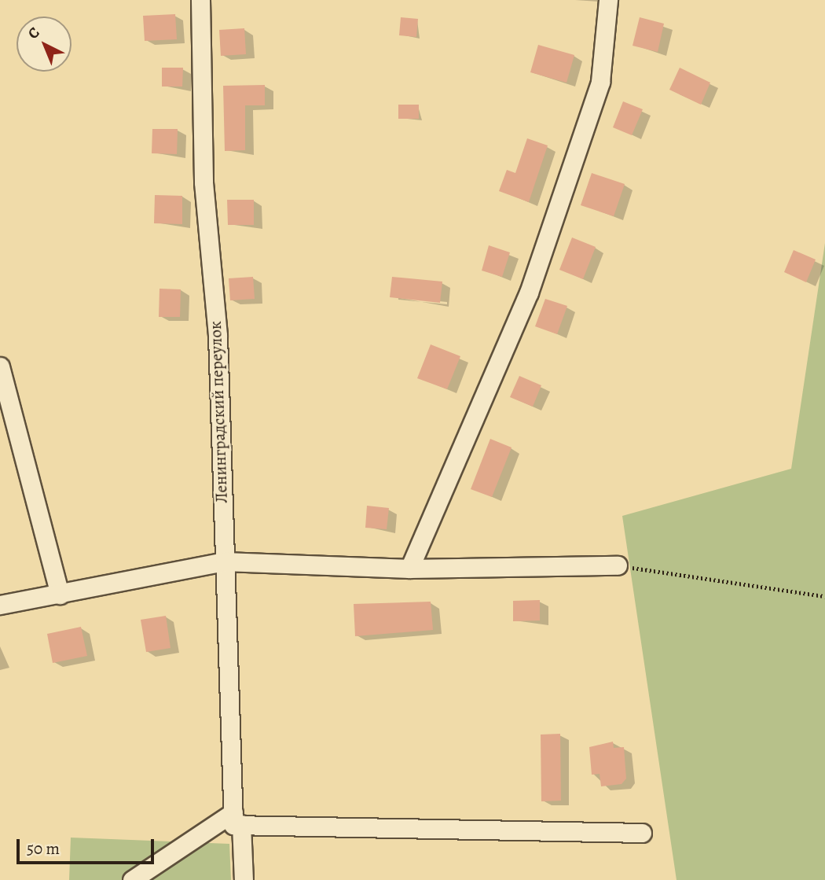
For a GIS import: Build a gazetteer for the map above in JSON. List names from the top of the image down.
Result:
{
  "streets": {
    "street": ["Ленинградский переулок"]
  },
  "scale_bar": "50 m",
  "north": "top left"
}
